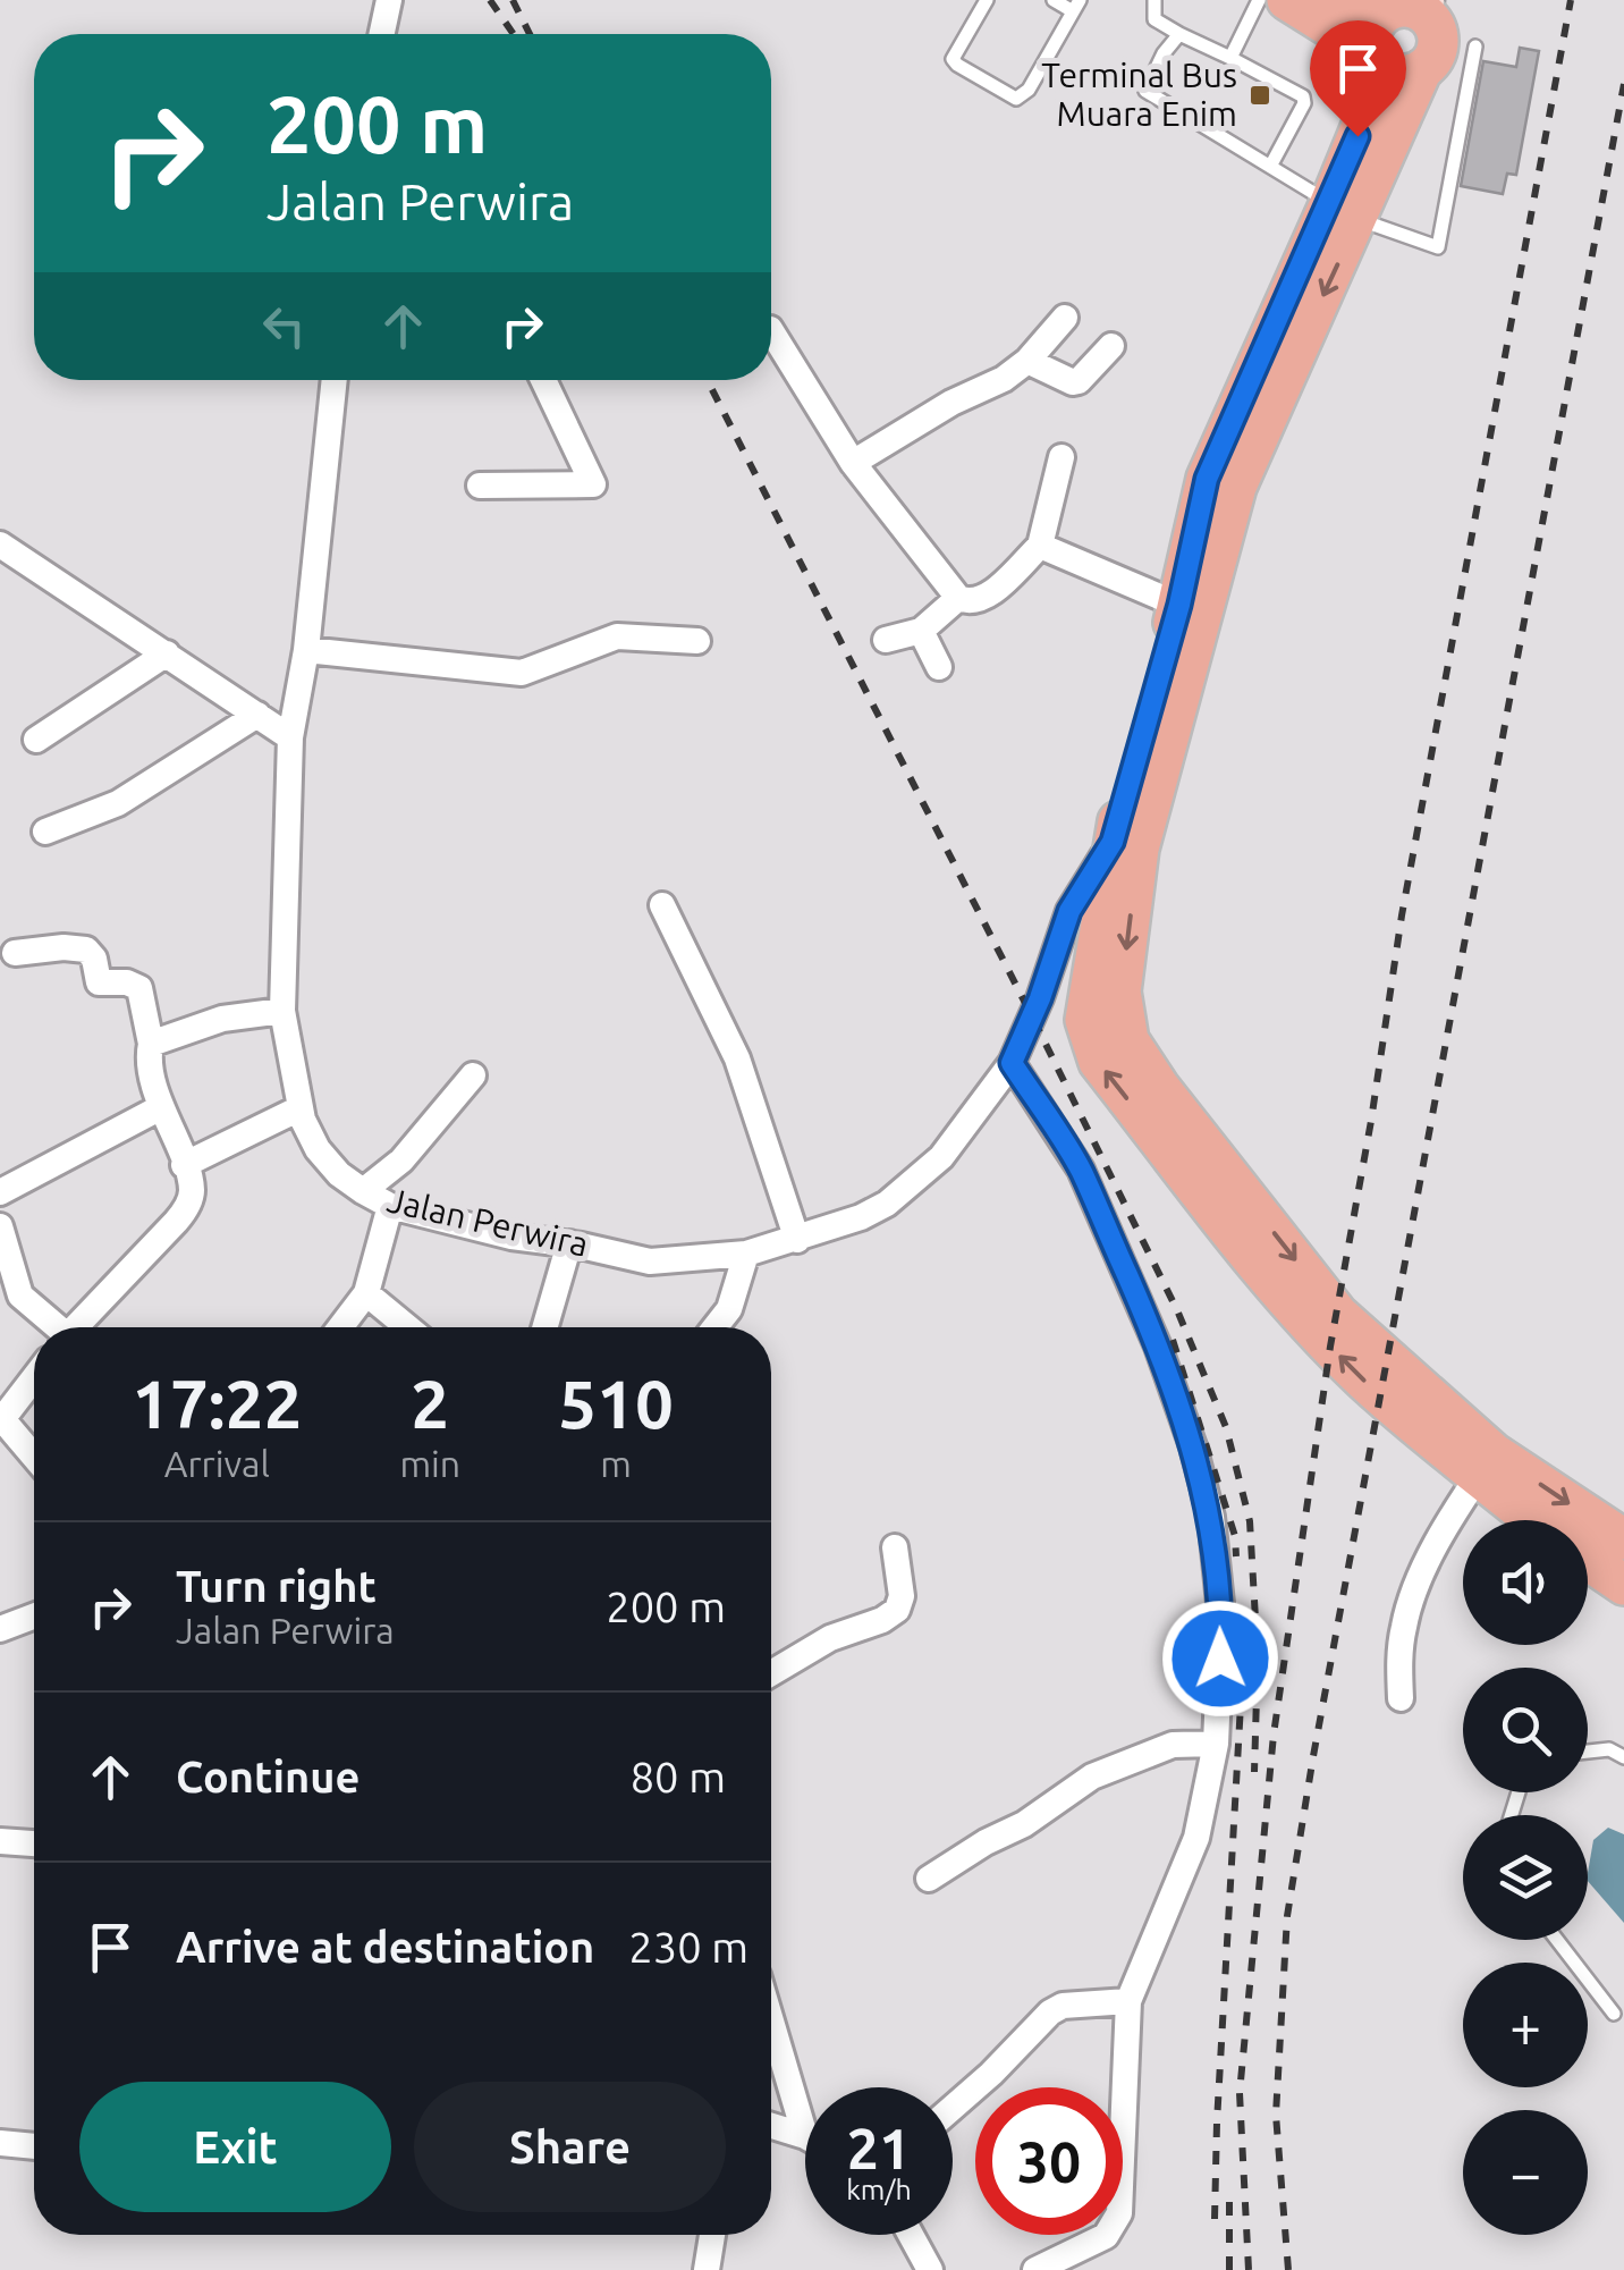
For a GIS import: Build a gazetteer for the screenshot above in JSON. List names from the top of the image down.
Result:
{
  "streets": {
    "street": ["Jalan Perwira"]
  },
  "places": {
    "transit": ["Terminal Bus Muara Enim"]
  },
  "page": {
    "turn": ["200 m", "Jalan Perwira"],
    "eta": [
      "17:22",
      "Arrival",
      "2",
      "min",
      "510",
      "m"
    ],
    "map_buttons": ["+", "−"],
    "list": [
      {
        "name": "Turn right",
        "note": "Jalan Perwira",
        "value": "200 m"
      },
      {
        "name": "Continue",
        "value": "80 m"
      },
      {
        "name": "Arrive at destination",
        "value": "230 m"
      }
    ],
    "buttons": ["Exit", "Share"],
    "speed": "21 km/h",
    "limit": "30"
  }
}
